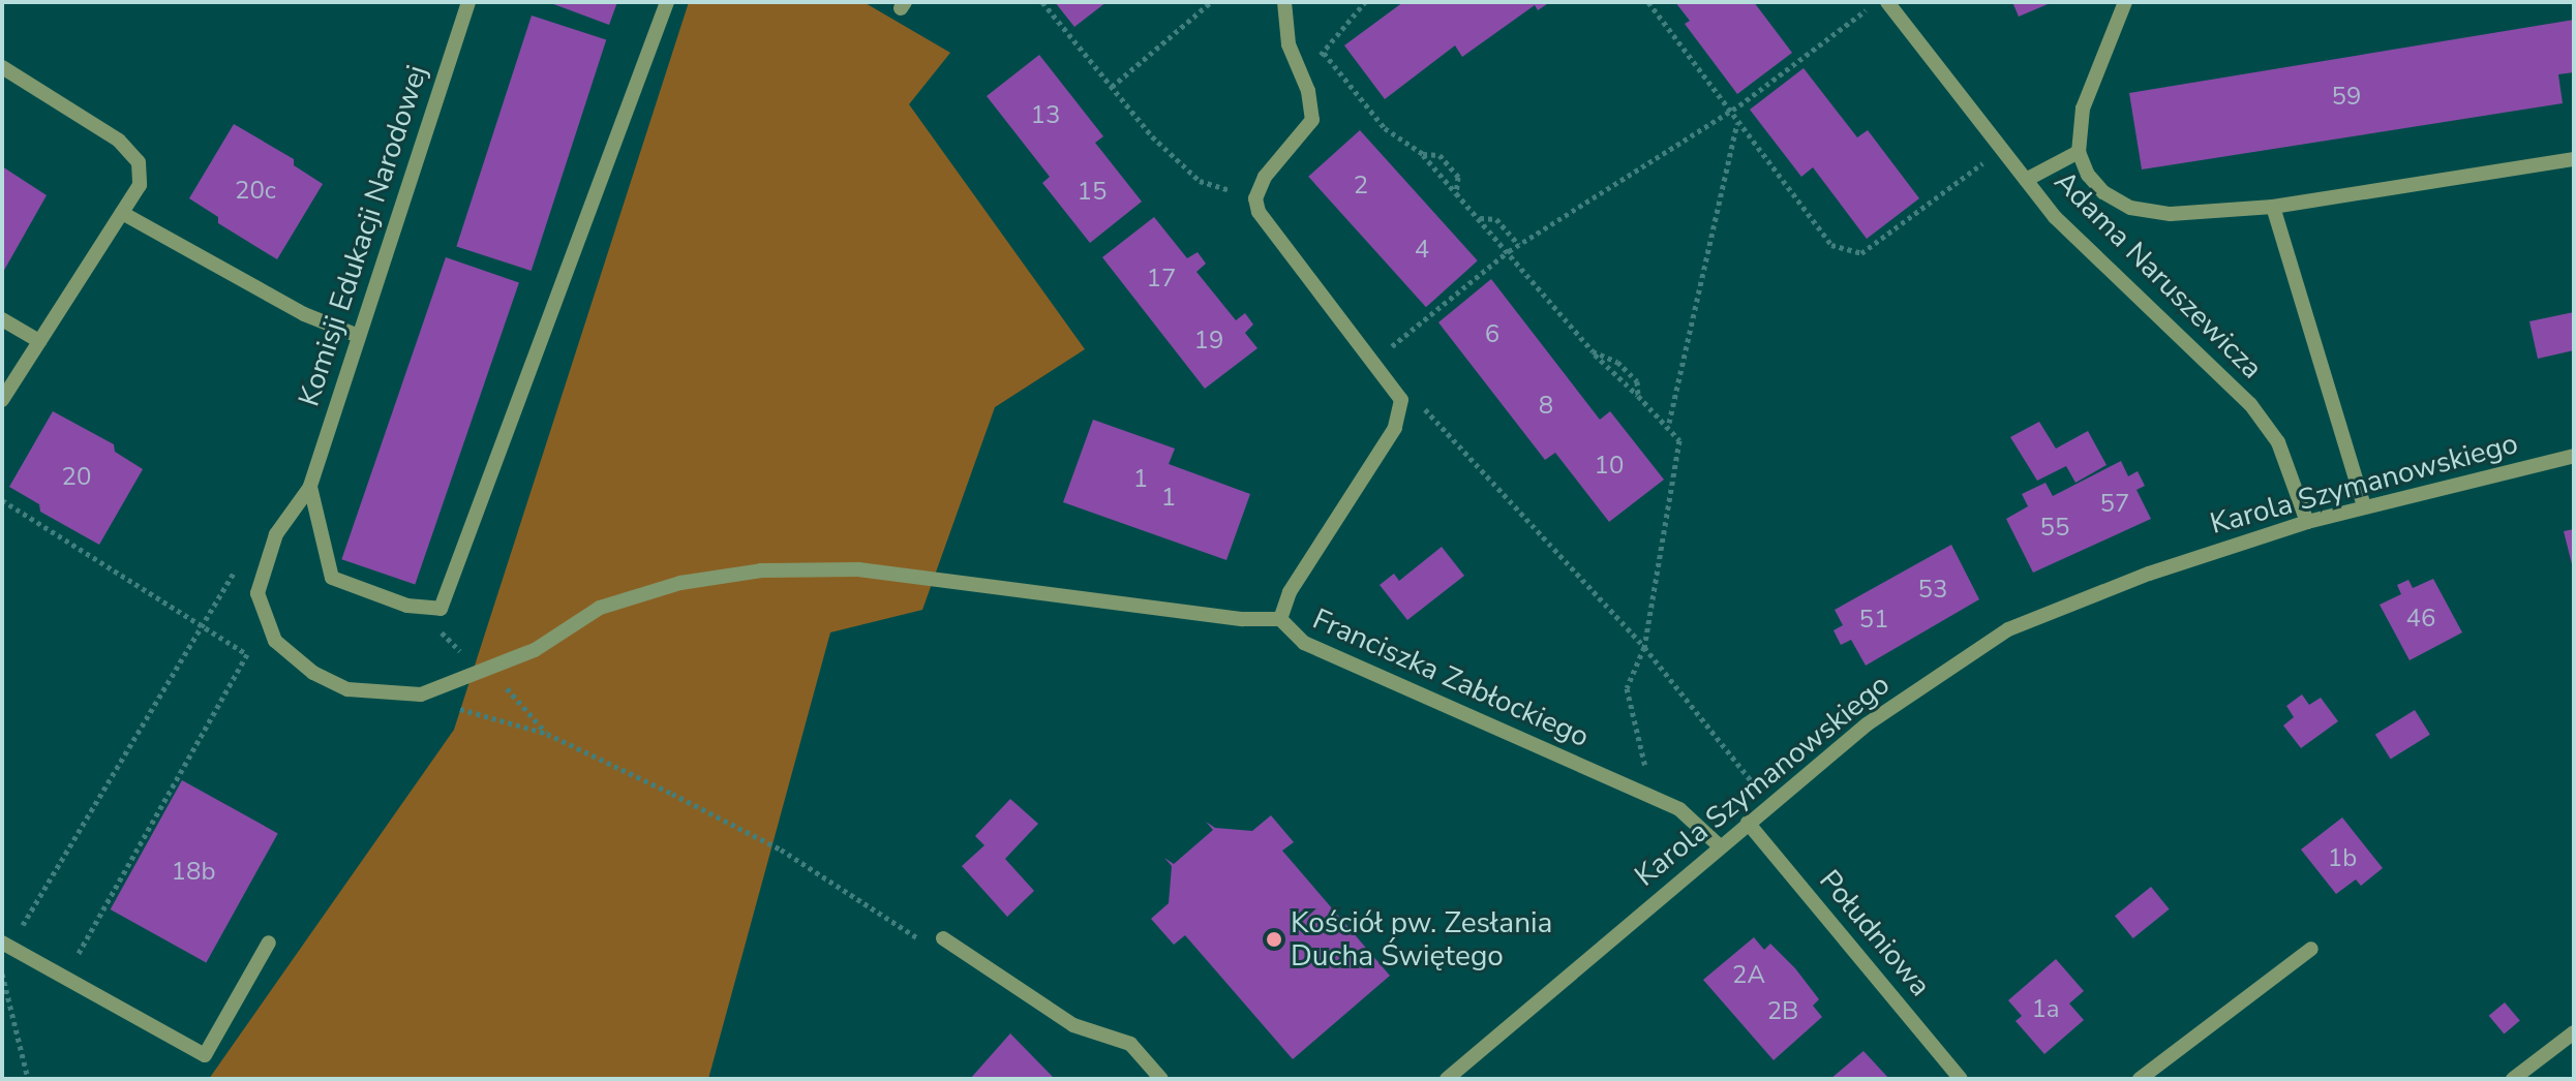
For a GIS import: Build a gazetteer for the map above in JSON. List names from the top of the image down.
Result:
{
  "streets": {
    "street": [
      "Komisji Edukacji Narodowej",
      "Adama Naruszewicza",
      "Karola Szymanowskiego",
      "Franciszka Zabłockiego",
      "Południowa"
    ]
  },
  "crossings": [
    ["Adama Naruszewicza", "Karola Szymanowskiego"],
    ["Karola Szymanowskiego", "Franciszka Zabłockiego"],
    ["Karola Szymanowskiego", "Południowa"]
  ],
  "places": ["Kościół pw. Zesłania Ducha Świętego"],
  "house_numbers": [
    "59",
    "13",
    "2",
    "20c",
    "15",
    "4",
    "17",
    "6",
    "19",
    "8",
    "10",
    "20",
    "1",
    "1",
    "57",
    "55",
    "53",
    "46",
    "51",
    "1b",
    "18b",
    "2A",
    "1a",
    "2B"
  ]
}
